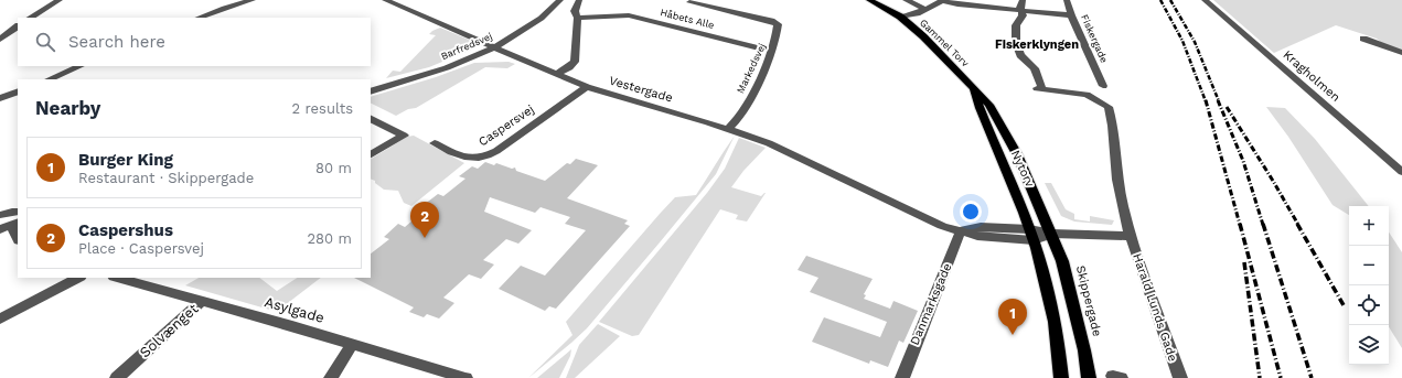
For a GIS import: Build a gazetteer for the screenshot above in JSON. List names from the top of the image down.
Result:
{
  "streets": {
    "main road": ["Gammel Torv", "Nytorv", "Skippergade"],
    "street": [
      "Håbets Alle",
      "Fiskergade",
      "Barfredsvej",
      "Markedsvej",
      "Kragholmen",
      "Vestergade",
      "Caspersvej",
      "Danmarksgade",
      "Harald Lunds Gade",
      "Asylgade",
      "Solvænget"
    ]
  },
  "crossings": [
    ["Håbets Alle", "Barfredsvej"],
    ["Gammel Torv", "Nytorv"],
    ["Barfredsvej", "Vestergade"],
    ["Markedsvej", "Vestergade"],
    ["Vestergade", "Caspersvej"],
    ["Vestergade", "Danmarksgade"],
    ["Nytorv", "Skippergade"],
    ["Asylgade", "Solvænget"]
  ],
  "districts": ["Fiskerklyngen"],
  "page": {
    "search": "Search here",
    "heading": ["Nearby", "2 results"],
    "list": [
      {
        "mark": "1",
        "name": "Burger King",
        "note": "Restaurant · Skippergade",
        "value": "80 m"
      },
      {
        "mark": "2",
        "name": "Caspershus",
        "note": "Place · Caspersvej",
        "value": "280 m"
      }
    ],
    "pins": ["2", "1"],
    "map_buttons": ["+", "−"]
  }
}
